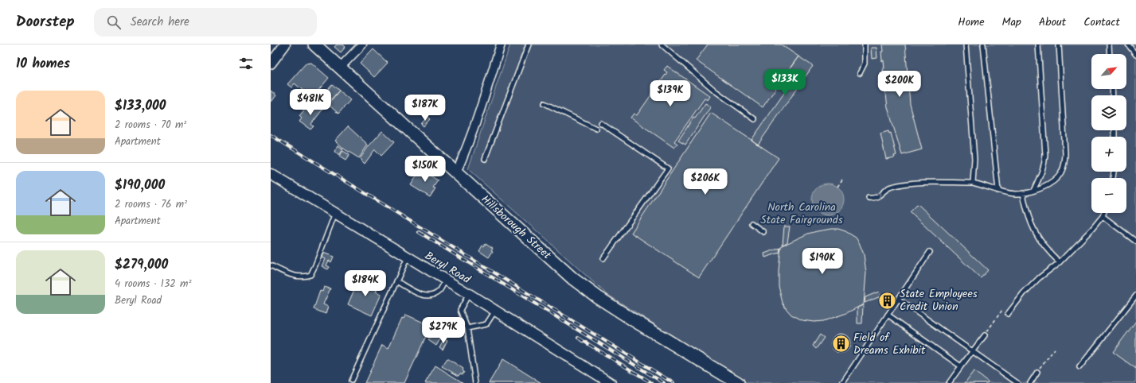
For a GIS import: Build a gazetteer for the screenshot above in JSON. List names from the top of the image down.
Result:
{
  "streets": {
    "main road": ["Hillsborough Street"],
    "street": ["Beryl Road"]
  },
  "parks": ["North Carolina State Fairgrounds"],
  "places": {
    "building": ["State Employees Credit Union", "Field of Dreams Exhibit"]
  },
  "north": "top right",
  "page": {
    "header": "Doorstep",
    "search": "Search here",
    "nav": [
      "Home",
      "Map",
      "About",
      "Contact"
    ],
    "heading": "10 homes",
    "map_buttons": ["+", "−"],
    "price": [
      "$133K",
      "$200K",
      "$139K",
      "$481K",
      "$187K",
      "$150K",
      "$206K",
      "$190K",
      "$184K",
      "$279K"
    ],
    "list": [
      {
        "name": "$133,000",
        "note": "2 rooms · 70 m² · Apartment"
      },
      {
        "name": "$190,000",
        "note": "2 rooms · 76 m² · Apartment"
      },
      {
        "name": "$279,000",
        "note": "4 rooms · 132 m² · Beryl Road"
      }
    ]
  }
}
